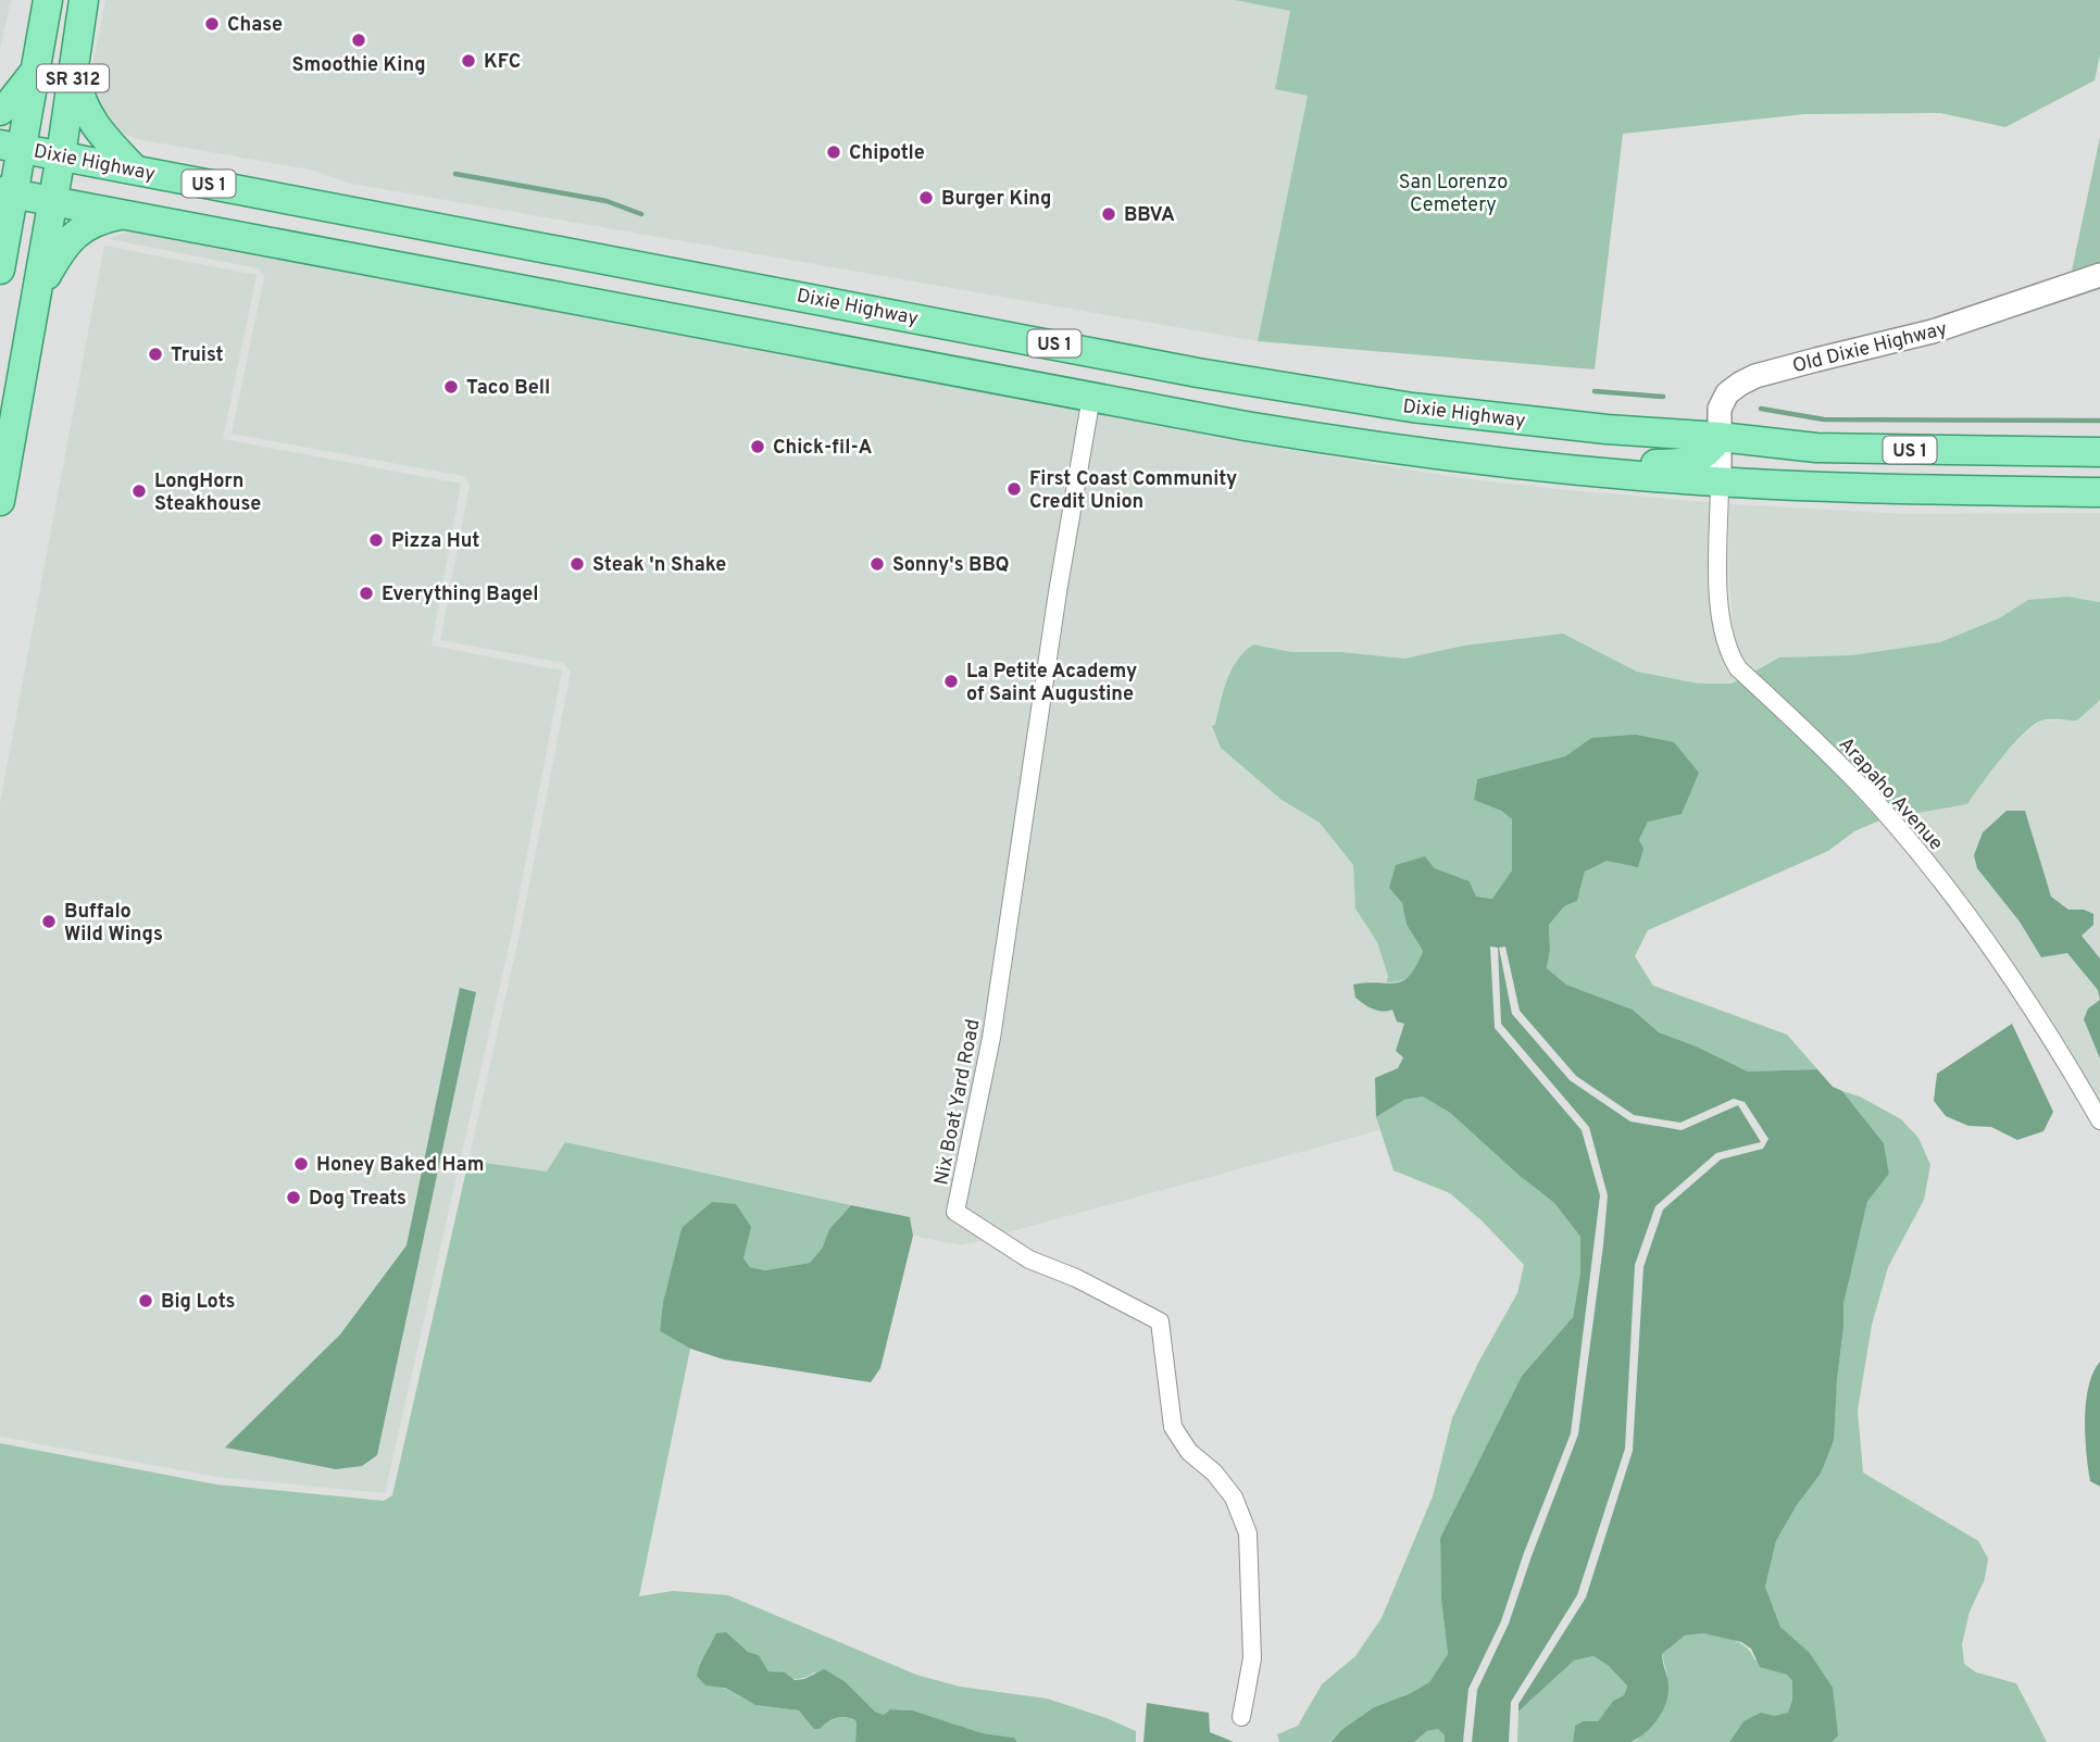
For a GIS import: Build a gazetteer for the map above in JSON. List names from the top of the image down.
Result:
{
  "streets": {
    "main road": ["SR 312", "Dixie Highway", "US 1"],
    "street": ["Old Dixie Highway", "Arapaho Avenue", "Nix Boat Yard Road"]
  },
  "crossings": [
    ["SR 312", "Dixie Highway"],
    ["SR 312", "US 1"],
    ["Dixie Highway", "US 1"],
    ["Dixie Highway", "Old Dixie Highway"],
    ["US 1", "Old Dixie Highway"],
    ["US 1", "Arapaho Avenue"],
    ["US 1", "Nix Boat Yard Road"],
    ["Old Dixie Highway", "Arapaho Avenue"]
  ],
  "parks": ["San Lorenzo Cemetery"],
  "places": [
    "Chase",
    "Smoothie King",
    "KFC",
    "Chipotle",
    "Burger King",
    "BBVA",
    "Truist",
    "Taco Bell",
    "Chick-fil-A",
    "First Coast Community Credit Union",
    "LongHorn Steakhouse",
    "Pizza Hut",
    "Steak 'n Shake",
    "Sonny's BBQ",
    "Everything Bagel",
    "La Petite Academy of Saint Augustine",
    "Buffalo Wild Wings",
    "Honey Baked Ham",
    "Dog Treats",
    "Big Lots"
  ]
}
